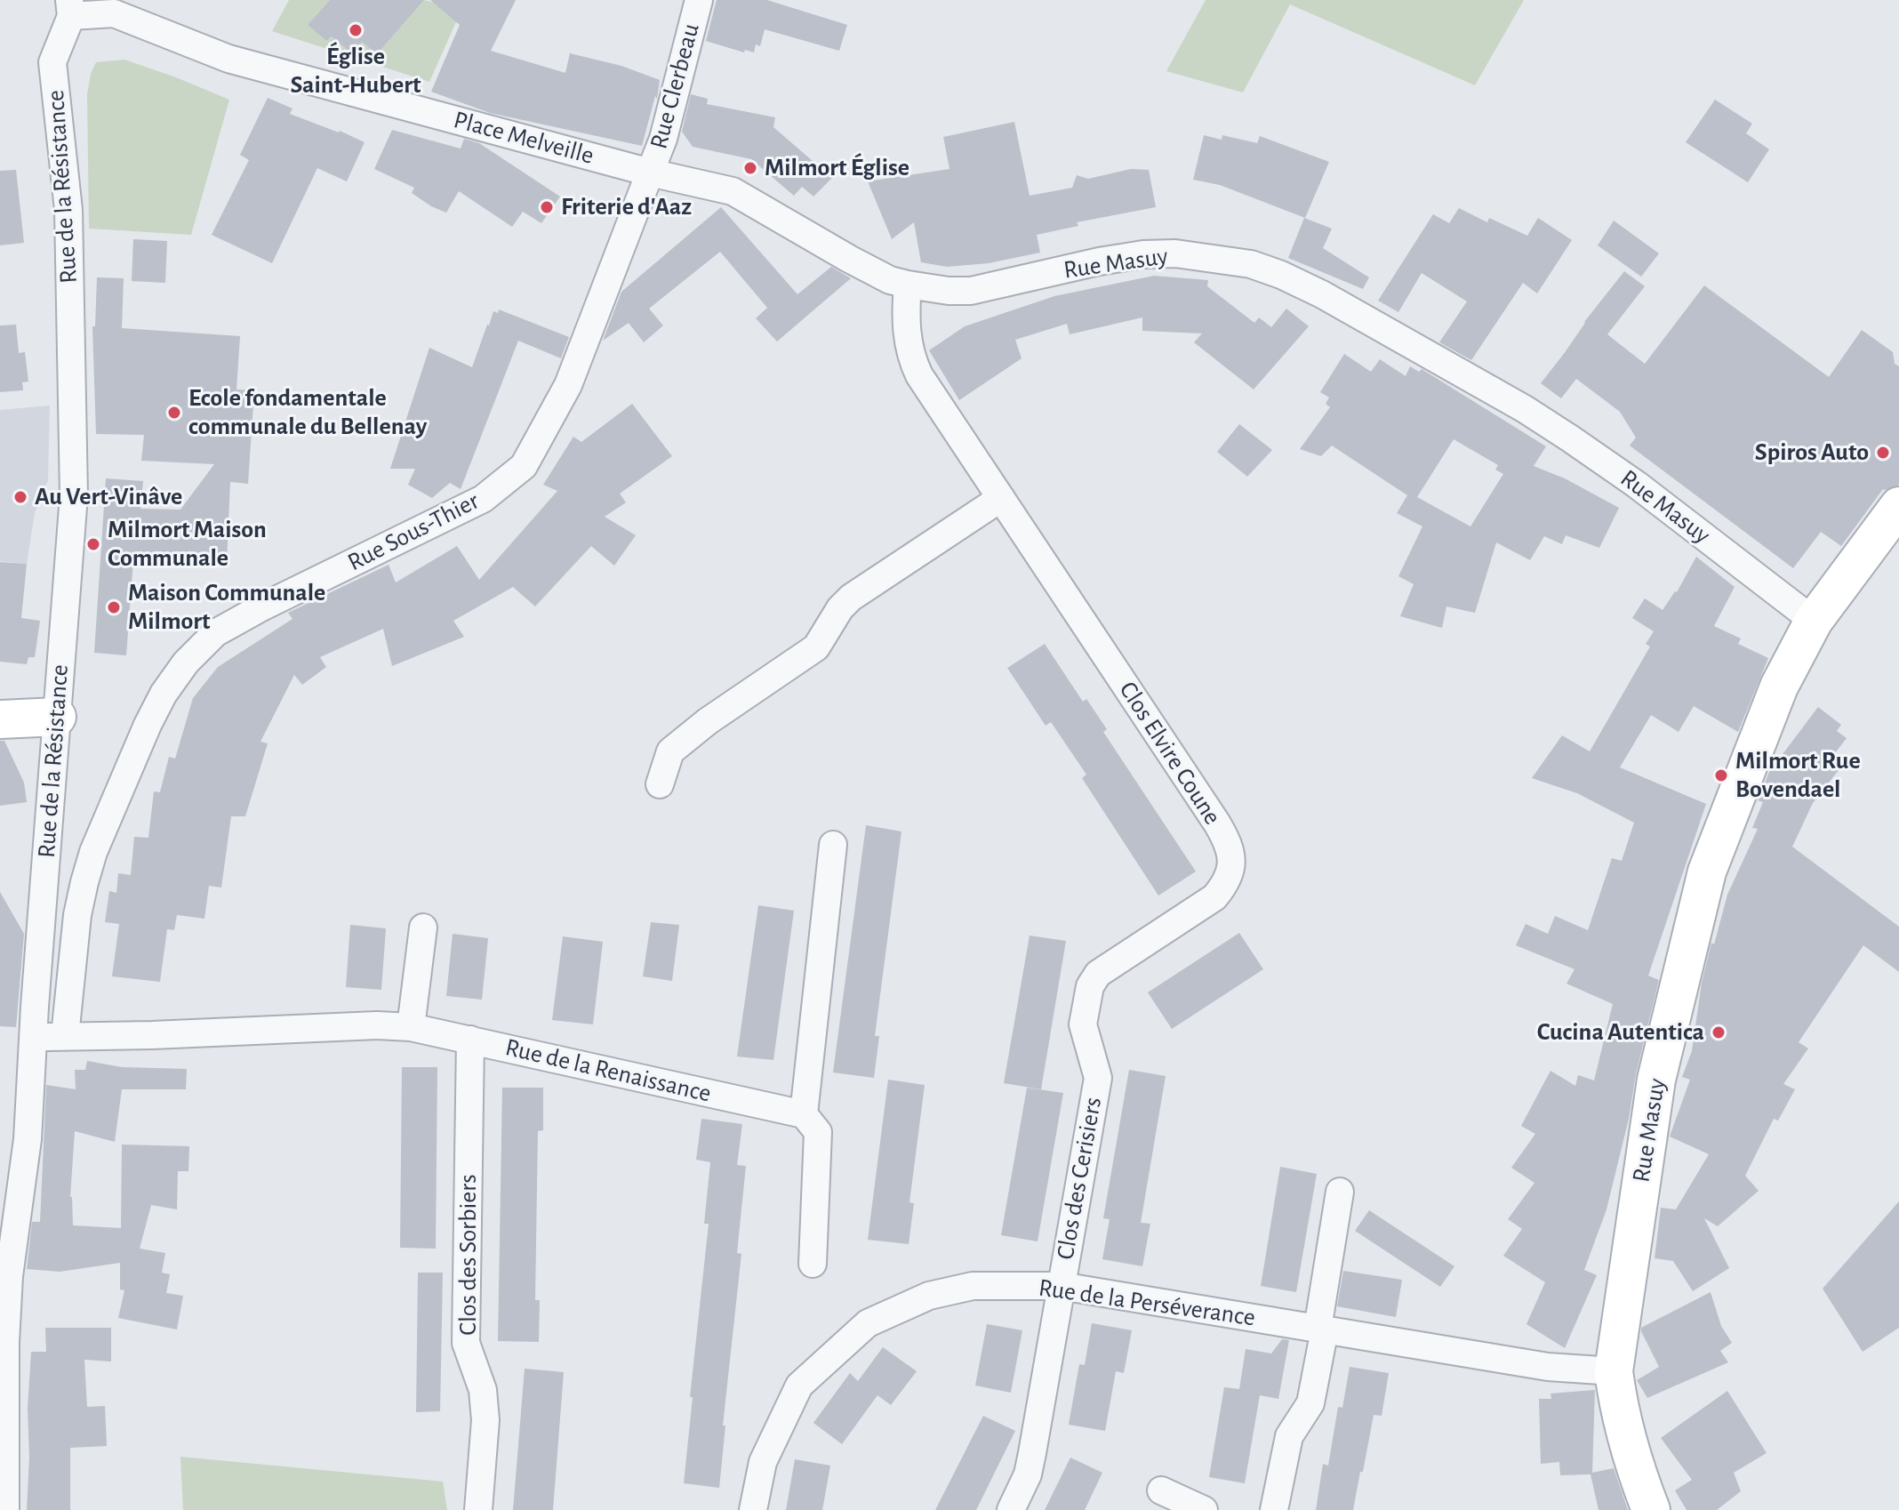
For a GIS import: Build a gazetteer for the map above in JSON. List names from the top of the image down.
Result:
{
  "streets": {
    "street": [
      "Rue Clerbeau",
      "Place Melveille",
      "Rue de la Résistance",
      "Rue Masuy",
      "Rue Sous-Thier",
      "Clos Elvire Coune",
      "Rue de la Renaissance",
      "Clos des Cerisiers",
      "Clos des Sorbiers",
      "Rue de la Perséverance"
    ]
  },
  "crossings": [
    ["Rue Clerbeau", "Place Melveille"],
    ["Rue Clerbeau", "Rue Masuy"],
    ["Rue Clerbeau", "Rue Sous-Thier"],
    ["Place Melveille", "Rue de la Résistance"],
    ["Place Melveille", "Rue Masuy"],
    ["Place Melveille", "Rue Sous-Thier"],
    ["Rue de la Résistance", "Rue de la Renaissance"],
    ["Rue Masuy", "Rue Sous-Thier"],
    ["Rue Masuy", "Clos Elvire Coune"],
    ["Rue Masuy", "Rue de la Perséverance"],
    ["Rue Sous-Thier", "Rue de la Renaissance"],
    ["Clos Elvire Coune", "Clos des Cerisiers"],
    ["Rue de la Renaissance", "Clos des Sorbiers"],
    ["Clos des Cerisiers", "Rue de la Perséverance"]
  ],
  "places": [
    "Église Saint-Hubert",
    "Milmort Église",
    "Friterie d'Aaz",
    "Ecole fondamentale communale du Bellenay",
    "Spiros Auto",
    "Au Vert-Vinâve",
    "Milmort Maison Communale",
    "Maison Communale Milmort",
    "Milmort Rue Bovendael",
    "Cucina Autentica"
  ]
}
